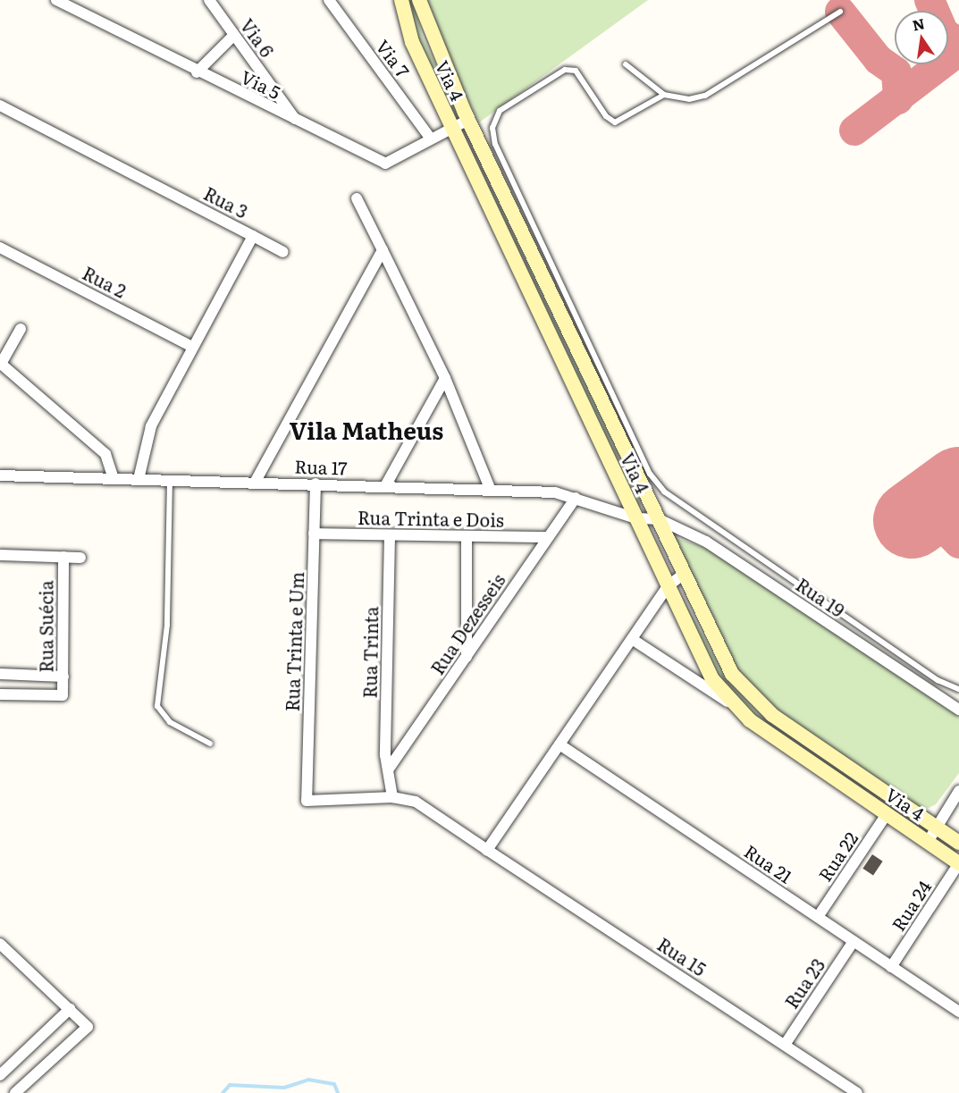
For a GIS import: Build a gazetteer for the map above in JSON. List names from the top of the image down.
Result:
{
  "streets": {
    "street": [
      "Via 6",
      "Via 7",
      "Via 4",
      "Via 5",
      "Rua 3",
      "Rua 2",
      "Rua 17",
      "Rua Trinta e Dois",
      "Rua 19",
      "Rua Dezesseis",
      "Rua Suécia",
      "Rua Trinta e Um",
      "Rua Trinta",
      "Rua 22",
      "Rua 21",
      "Rua 24",
      "Rua 15",
      "Rua 23"
    ]
  },
  "crossings": [
    ["Via 6", "Via 5"],
    ["Via 7", "Via 5"],
    ["Via 4", "Via 5"],
    ["Via 4", "Rua 17"],
    ["Via 4", "Rua 19"],
    ["Via 4", "Rua 22"],
    ["Via 4", "Rua 24"],
    ["Rua 3", "Rua 2"],
    ["Rua 3", "Rua 17"],
    ["Rua 17", "Rua 19"],
    ["Rua 17", "Rua Dezesseis"],
    ["Rua 17", "Rua Trinta e Um"],
    ["Rua Trinta e Dois", "Rua Dezesseis"],
    ["Rua Trinta e Dois", "Rua Trinta e Um"],
    ["Rua Trinta e Dois", "Rua Trinta"],
    ["Rua Dezesseis", "Rua Trinta"],
    ["Rua Trinta e Um", "Rua 15"],
    ["Rua 22", "Rua 21"],
    ["Rua 21", "Rua 24"],
    ["Rua 21", "Rua 23"],
    ["Rua 15", "Rua 23"]
  ],
  "districts": ["Vila Matheus"],
  "north": "top"
}
